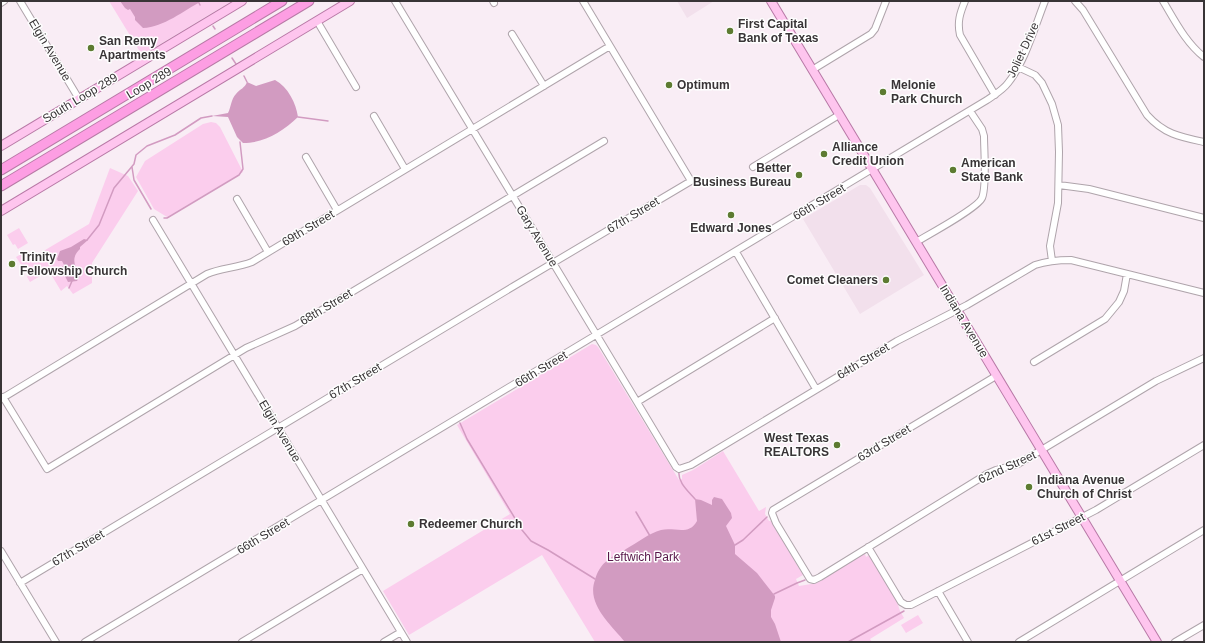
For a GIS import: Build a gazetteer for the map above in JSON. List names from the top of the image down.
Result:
{
  "streets": {
    "highway": ["Loop 289"],
    "main road": ["South Loop 289", "Indiana Avenue"],
    "street": [
      "Elgin Avenue",
      "Joliet Drive",
      "66th Street",
      "67th Street",
      "69th Street",
      "Gary Avenue",
      "68th Street",
      "64th Street",
      "63rd Street",
      "62nd Street",
      "61st Street"
    ]
  },
  "crossings": [
    ["Elgin Avenue", "South Loop 289"],
    ["Elgin Avenue", "66th Street"],
    ["Elgin Avenue", "67th Street"],
    ["Elgin Avenue", "69th Street"],
    ["Elgin Avenue", "68th Street"],
    ["Joliet Drive", "66th Street"],
    ["66th Street", "Gary Avenue"],
    ["66th Street", "Indiana Avenue"],
    ["67th Street", "69th Street"],
    ["67th Street", "Gary Avenue"],
    ["69th Street", "Gary Avenue"],
    ["69th Street", "68th Street"],
    ["Gary Avenue", "68th Street"],
    ["Gary Avenue", "64th Street"],
    ["Indiana Avenue", "64th Street"],
    ["Indiana Avenue", "63rd Street"],
    ["Indiana Avenue", "62nd Street"],
    ["Indiana Avenue", "61st Street"],
    ["63rd Street", "62nd Street"],
    ["62nd Street", "61st Street"]
  ],
  "parks": ["Leftwich Park"],
  "places": [
    "First Capital Bank of Texas",
    "San Remy Apartments",
    "Optimum",
    "Melonie Park Church",
    "Alliance Credit Union",
    "American State Bank",
    "Better Business Bureau",
    "Edward Jones",
    "Trinity Fellowship Church",
    "Comet Cleaners",
    "West Texas REALTORS",
    "Indiana Avenue Church of Christ",
    "Redeemer Church"
  ]
}
